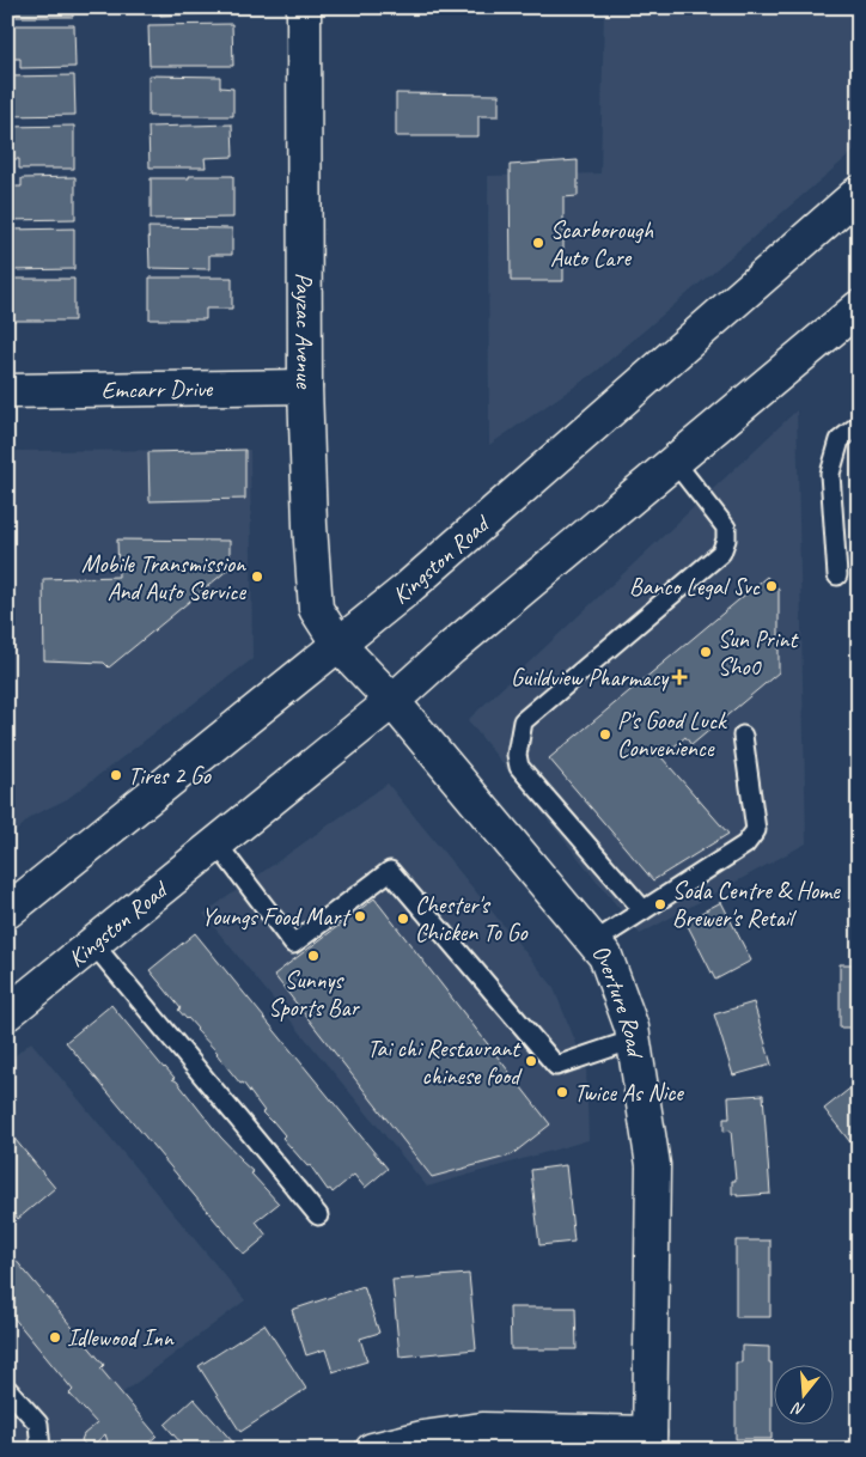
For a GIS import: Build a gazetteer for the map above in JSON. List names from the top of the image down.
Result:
{
  "streets": {
    "main road": [
      "Payzac Avenue",
      "Emcarr Drive",
      "Kingston Road",
      "Overture Road"
    ]
  },
  "crossings": [
    ["Payzac Avenue", "Emcarr Drive"],
    ["Payzac Avenue", "Kingston Road"],
    ["Payzac Avenue", "Overture Road"],
    ["Kingston Road", "Overture Road"]
  ],
  "places": {
    "other": [
      "Scarborough Auto Care",
      "Mobile Transmission And Auto Service",
      "Banco Legal Svc",
      "Sun Print Sho0",
      "P's Good Luck Convenience",
      "Tires 2 Go",
      "Soda Centre & Home Brewer's Retail",
      "Youngs Food Mart",
      "Chester's Chicken To Go",
      "Sunnys Sports Bar",
      "Tai chi Restaurant chinese food",
      "Twice As Nice",
      "Idlewood Inn"
    ],
    "health": ["Guildview Pharmacy"]
  },
  "north": "bottom"
}
